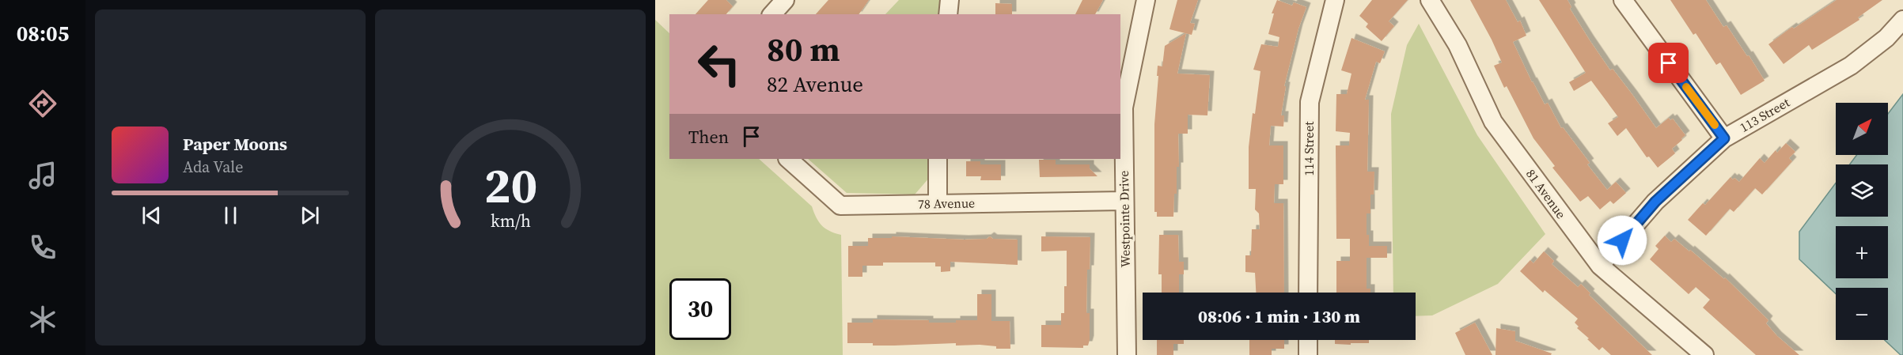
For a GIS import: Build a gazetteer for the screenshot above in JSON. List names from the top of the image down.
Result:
{
  "streets": {
    "street": [
      "113 Street",
      "114 Street",
      "81 Avenue",
      "78 Avenue",
      "Westpointe Drive"
    ]
  },
  "crossings": [
    ["113 Street", "81 Avenue"],
    ["78 Avenue", "Westpointe Drive"]
  ],
  "north": "top right",
  "page": {
    "tabs": "08:05",
    "turn": ["80 m", "82 Avenue"],
    "map_buttons": ["+", "−"],
    "then": "Then",
    "song": ["Paper Moons", "Ada Vale"],
    "limit": "30",
    "trip": "08:06 · 1 min · 130 m",
    "gauge": ["20", "km/h"]
  }
}
